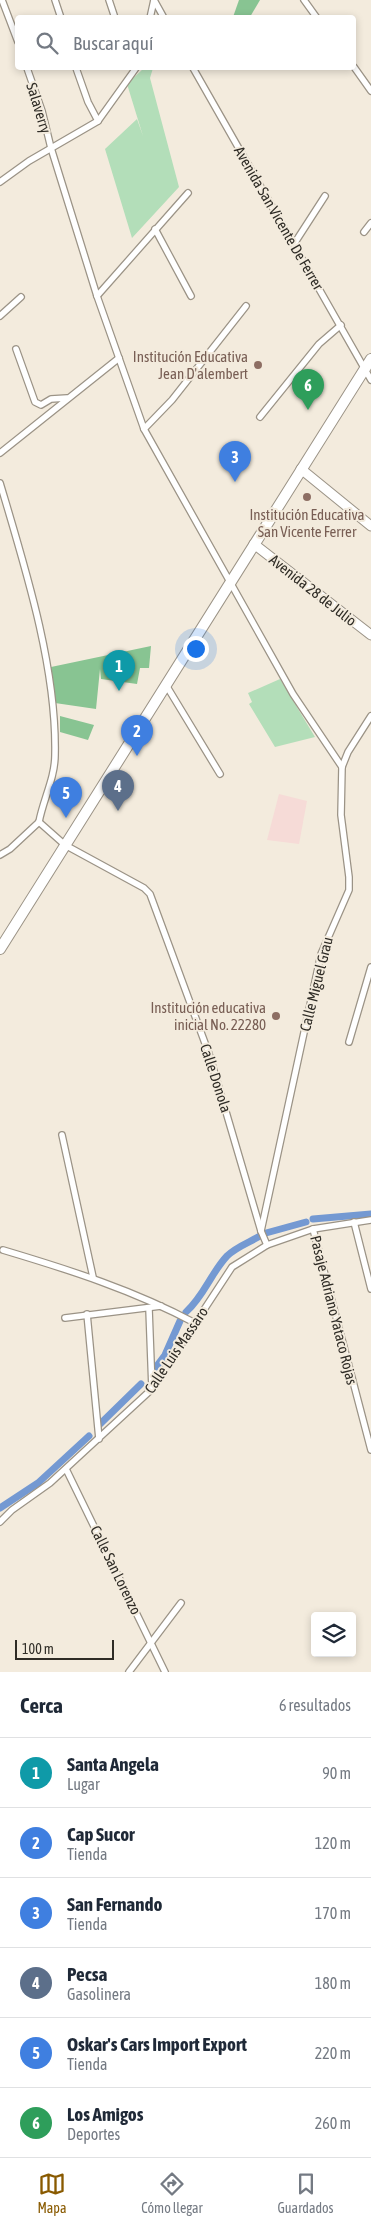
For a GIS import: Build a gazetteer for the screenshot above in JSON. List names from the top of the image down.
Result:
{
  "streets": {
    "main road": ["Avenida 28 de Julio"],
    "street": [
      "Salaverry",
      "Avenida San Vicente De Ferrer",
      "Calle Miguel Grau",
      "Calle Donola",
      "Pasaje Adriano Yataco Rojas",
      "Calle Luis Massaro",
      "Calle San Lorenzo"
    ]
  },
  "crossings": [
    ["Salaverry", "Calle Miguel Grau"],
    ["Calle Miguel Grau", "Calle Donola"],
    ["Calle Donola", "Calle Luis Massaro"],
    ["Pasaje Adriano Yataco Rojas", "Calle Luis Massaro"],
    ["Calle Luis Massaro", "Calle San Lorenzo"]
  ],
  "places": ["Institución Educativa Jean D'alembert", "Institución Educativa San Vicente Ferrer", "Institución educativa inicial No. 22280"],
  "scale_bar": "100 m",
  "page": {
    "search": "Buscar aquí",
    "pins": [
      "6",
      "3",
      "1",
      "2",
      "4",
      "5"
    ],
    "scale": "100 m",
    "heading": ["Cerca", "6 resultados"],
    "list": [
      {
        "mark": "1",
        "name": "Santa Angela",
        "note": "Lugar",
        "value": "90 m"
      },
      {
        "mark": "2",
        "name": "Cap Sucor",
        "note": "Tienda",
        "value": "120 m"
      },
      {
        "mark": "3",
        "name": "San Fernando",
        "note": "Tienda",
        "value": "170 m"
      },
      {
        "mark": "4",
        "name": "Pecsa",
        "note": "Gasolinera",
        "value": "180 m"
      },
      {
        "mark": "5",
        "name": "Oskar's Cars Import Export",
        "note": "Tienda",
        "value": "220 m"
      },
      {
        "mark": "6",
        "name": "Los Amigos",
        "note": "Deportes",
        "value": "260 m"
      }
    ],
    "nav": ["Mapa", "Cómo llegar", "Guardados"]
  }
}
